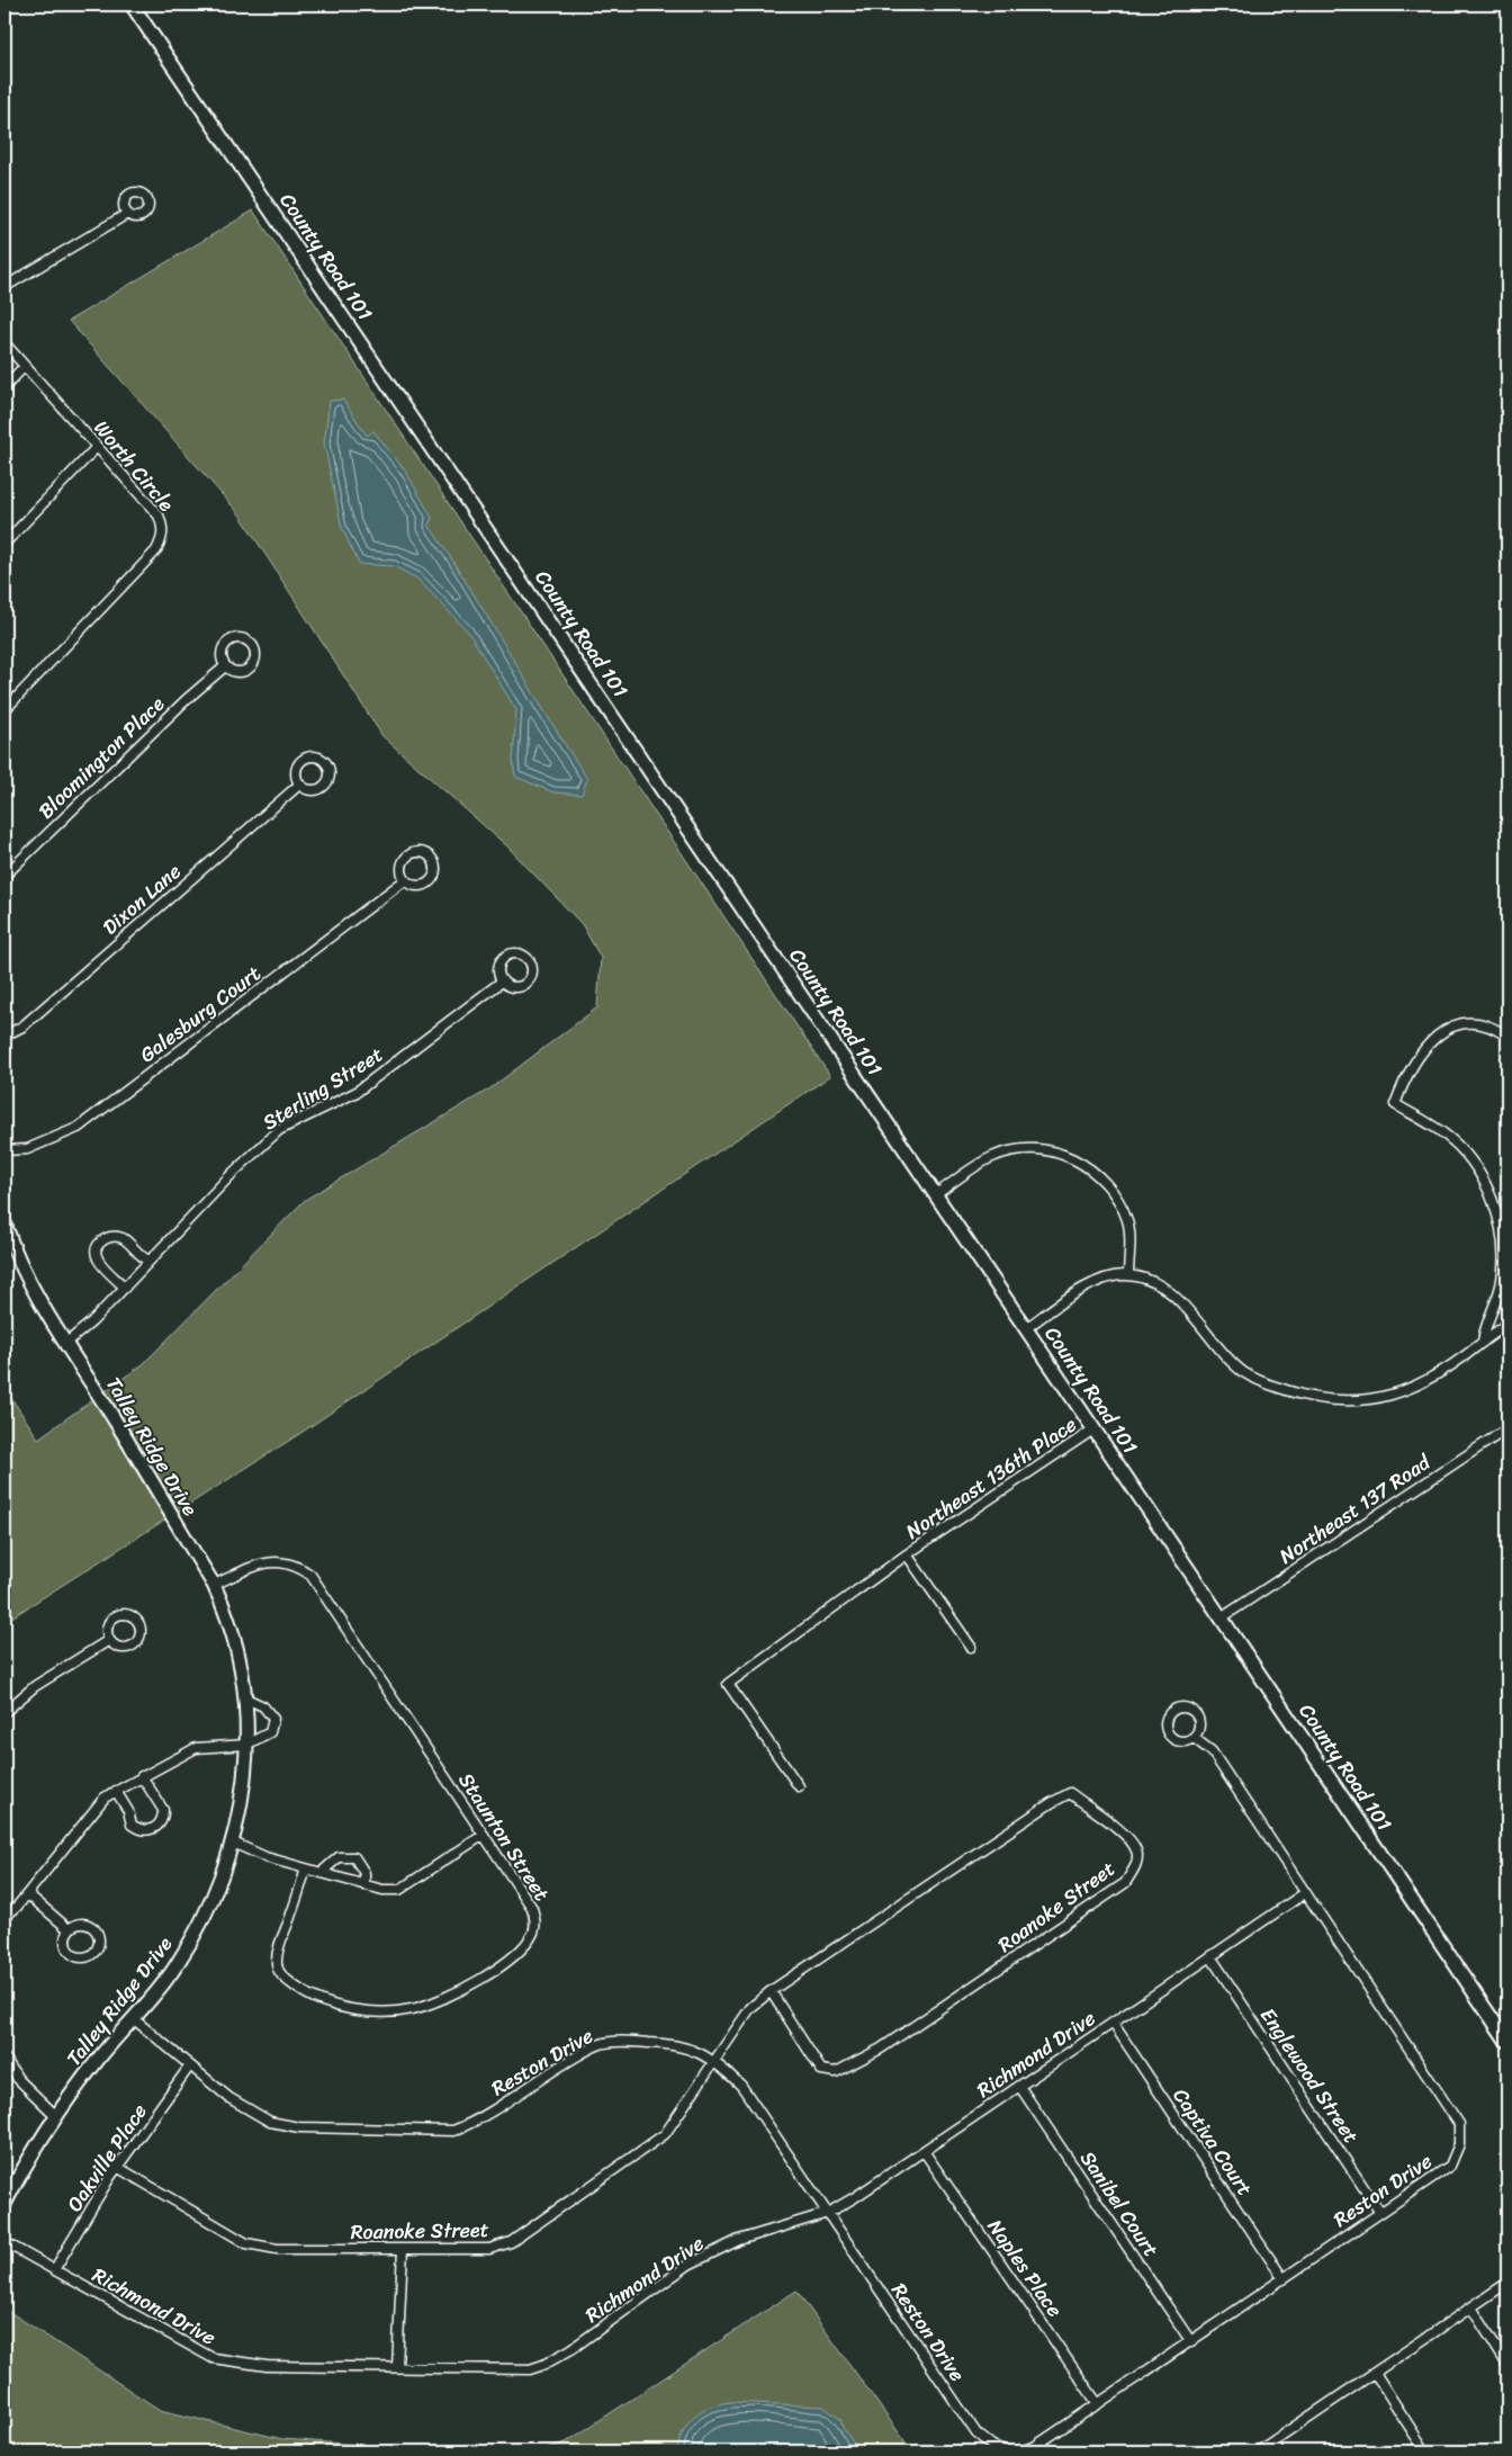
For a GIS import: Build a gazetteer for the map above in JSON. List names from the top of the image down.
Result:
{
  "streets": {
    "street": [
      "County Road 101",
      "Worth Circle",
      "Bloomington Place",
      "Dixon Lane",
      "Galesburg Court",
      "Sterling Street",
      "Talley Ridge Drive",
      "Northeast 136th Place",
      "Northeast 137 Road",
      "Staunton Street",
      "Roanoke Street",
      "Richmond Drive",
      "Reston Drive",
      "Englewood Street",
      "Captiva Court",
      "Oakville Place",
      "Sanibel Court",
      "Naples Place"
    ]
  },
  "crossings": [
    ["County Road 101", "Northeast 136th Place"],
    ["County Road 101", "Northeast 137 Road"],
    ["Sterling Street", "Talley Ridge Drive"],
    ["Talley Ridge Drive", "Staunton Street"],
    ["Talley Ridge Drive", "Reston Drive"],
    ["Roanoke Street", "Reston Drive"],
    ["Roanoke Street", "Oakville Place"],
    ["Richmond Drive", "Reston Drive"],
    ["Richmond Drive", "Englewood Street"],
    ["Richmond Drive", "Captiva Court"],
    ["Richmond Drive", "Oakville Place"],
    ["Richmond Drive", "Sanibel Court"],
    ["Richmond Drive", "Naples Place"],
    ["Reston Drive", "Englewood Street"],
    ["Reston Drive", "Captiva Court"],
    ["Reston Drive", "Oakville Place"],
    ["Reston Drive", "Sanibel Court"],
    ["Reston Drive", "Naples Place"]
  ]
}
